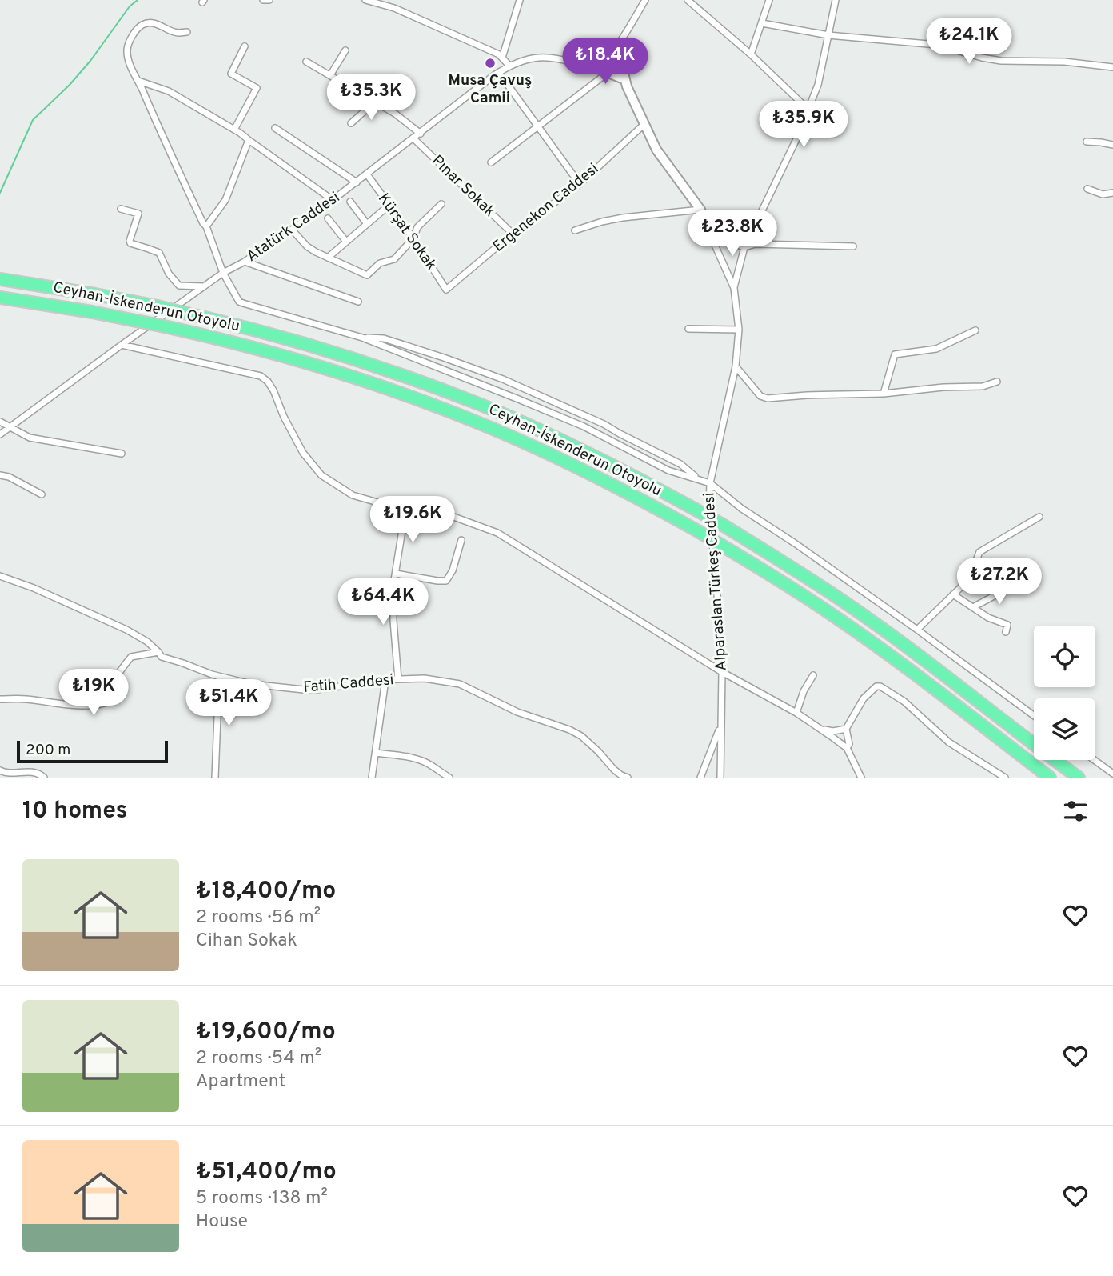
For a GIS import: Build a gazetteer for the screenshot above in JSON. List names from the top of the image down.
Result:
{
  "streets": {
    "highway": ["Ceyhan-İskenderun Otoyolu"],
    "street": [
      "Pınar Sokak",
      "Ergenekon Caddesi",
      "Atatürk Caddesi",
      "Kürşat Sokak",
      "Alparaslan Türkeş Caddesi",
      "Fatih Caddesi"
    ]
  },
  "crossings": [
    ["Pınar Sokak", "Ergenekon Caddesi"],
    ["Pınar Sokak", "Atatürk Caddesi"],
    ["Ergenekon Caddesi", "Kürşat Sokak"],
    ["Atatürk Caddesi", "Kürşat Sokak"]
  ],
  "places": ["Musa Çavuş Camii"],
  "scale_bar": "200 m",
  "page": {
    "price": [
      "₺24.1K",
      "₺18.4K",
      "₺35.3K",
      "₺35.9K",
      "₺23.8K",
      "₺19.6K",
      "₺27.2K",
      "₺64.4K",
      "₺19K",
      "₺51.4K"
    ],
    "scale": "200 m",
    "heading": "10 homes",
    "list": [
      {
        "name": "₺18,400/mo",
        "note": "2 rooms · 56 m² · Cihan Sokak"
      },
      {
        "name": "₺19,600/mo",
        "note": "2 rooms · 54 m² · Apartment"
      },
      {
        "name": "₺51,400/mo",
        "note": "5 rooms · 138 m² · House"
      }
    ]
  }
}
